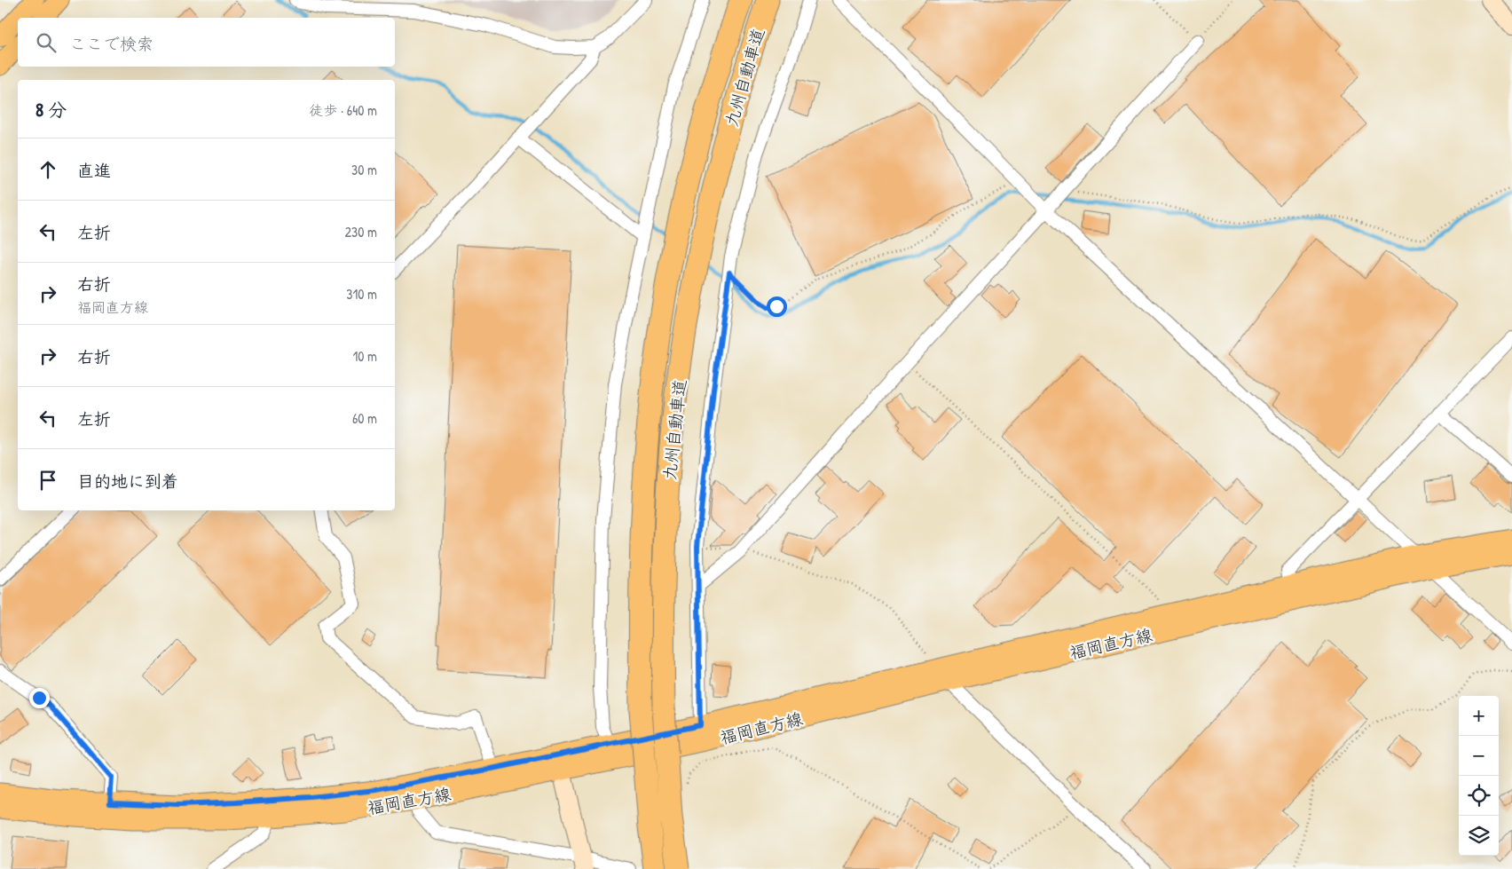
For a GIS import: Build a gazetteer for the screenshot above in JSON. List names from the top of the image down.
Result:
{
  "streets": {
    "highway": ["九州自動車道"],
    "main road": ["福岡直方線"]
  },
  "page": {
    "search": "ここで検索",
    "heading": ["8 分", "徒歩 · 640 m"],
    "list": [
      ["直進", "30 m"],
      ["左折", "230 m"],
      ["右折", "福岡直方線", "310 m"],
      ["右折", "10 m"],
      ["左折", "60 m"],
      "目的地に到着"
    ],
    "map_buttons": ["+", "−"]
  }
}
